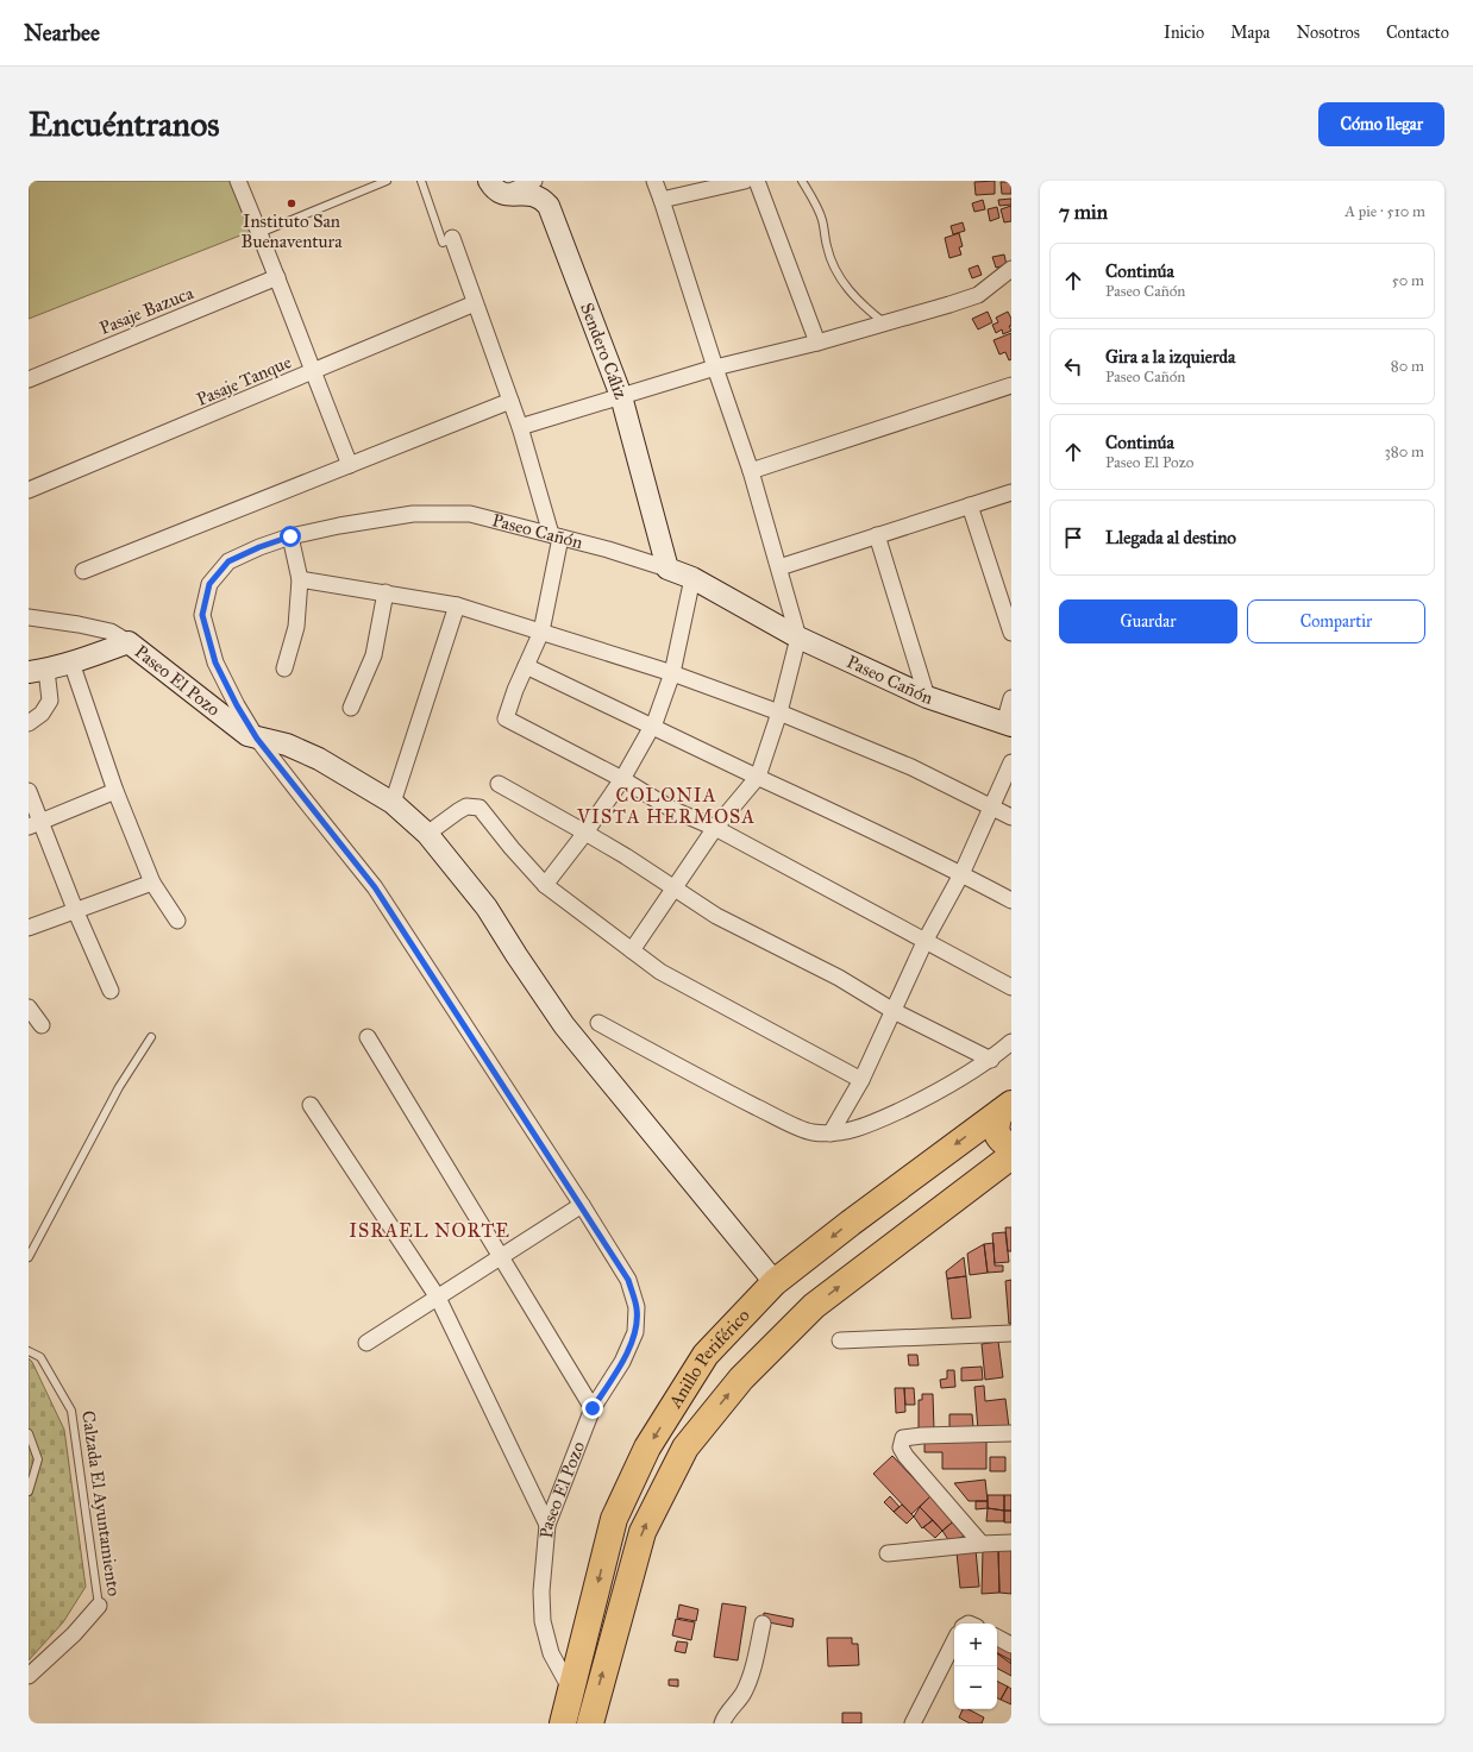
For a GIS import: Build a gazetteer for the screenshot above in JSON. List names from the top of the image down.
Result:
{
  "streets": {
    "highway": ["Anillo Periférico"],
    "street": [
      "Pasaje Bazuca",
      "Sendero Cáliz",
      "Pasaje Tanque",
      "Paseo Cañón",
      "Paseo El Pozo",
      "Calzada El Ayuntamiento"
    ]
  },
  "crossings": [
    ["Sendero Cáliz", "Paseo Cañón"],
    ["Paseo Cañón", "Paseo El Pozo"],
    ["Paseo El Pozo", "Anillo Periférico"]
  ],
  "districts": ["COLONIA VISTA HERMOSA", "ISRAEL NORTE"],
  "places": ["Instituto San Buenaventura"],
  "page": {
    "header": "Nearbee",
    "nav": [
      "Inicio",
      "Mapa",
      "Nosotros",
      "Contacto"
    ],
    "buttons": [
      "Cómo llegar",
      ["Guardar", "Compartir"]
    ],
    "title": "Encuéntranos",
    "heading": ["7 min", "A pie · 510 m"],
    "list": [
      ["Continúa", "Paseo Cañón", "50 m"],
      ["Gira a la izquierda", "Paseo Cañón", "80 m"],
      ["Continúa", "Paseo El Pozo", "380 m"],
      "Llegada al destino"
    ],
    "map_buttons": ["+", "−"]
  }
}
